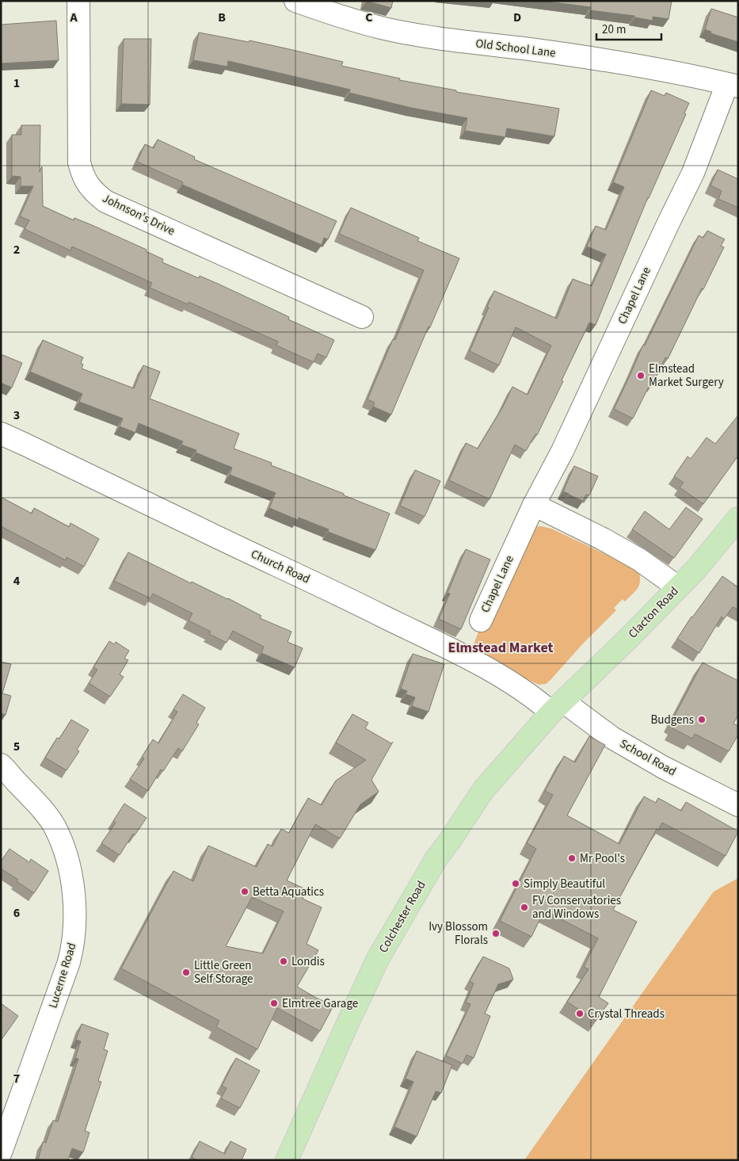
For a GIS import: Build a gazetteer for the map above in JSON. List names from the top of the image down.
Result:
{
  "streets": {
    "main road": ["Clacton Road", "Colchester Road"],
    "street": [
      "Old School Lane",
      "Johnson's Drive",
      "Chapel Lane",
      "Church Road",
      "School Road",
      "Lucerne Road"
    ]
  },
  "crossings": [
    ["Old School Lane", "Chapel Lane"],
    ["Church Road", "Clacton Road"],
    ["Church Road", "School Road"],
    ["Church Road", "Colchester Road"],
    ["Clacton Road", "School Road"],
    ["Clacton Road", "Colchester Road"],
    ["School Road", "Colchester Road"]
  ],
  "districts": ["Elmstead Market"],
  "places": [
    "Elmstead Market Surgery",
    "Budgens",
    "Mr Pool's",
    "Simply Beautiful",
    "Betta Aquatics",
    "FV Conservatories and Windows",
    "Ivy Blossom Florals",
    "Londis",
    "Little Green Self Storage",
    "Elmtree Garage",
    "Crystal Threads"
  ],
  "scale_bar": "20 m",
  "grid": {
    "columns": [
      "A",
      "B",
      "C",
      "D"
    ],
    "rows": [
      "1",
      "2",
      "3",
      "4",
      "5",
      "6",
      "7"
    ]
  }
}
